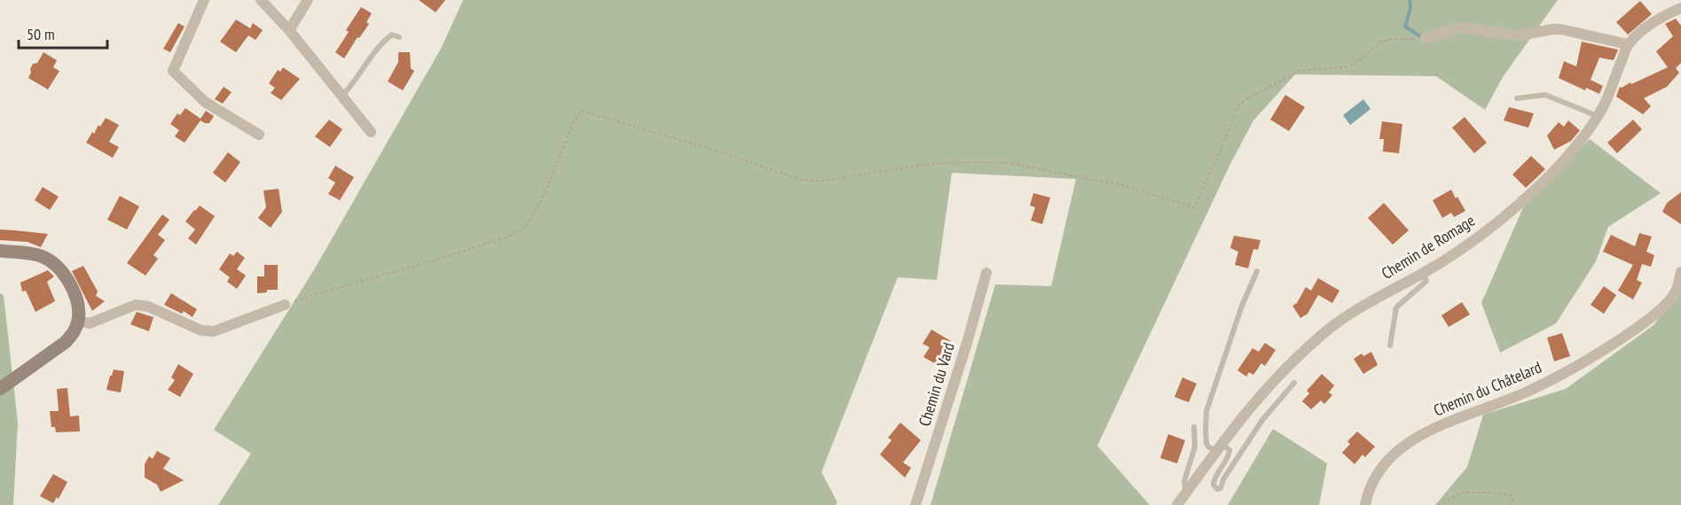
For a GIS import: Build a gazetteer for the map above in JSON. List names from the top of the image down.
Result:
{
  "streets": {
    "street": ["Chemin de Romage", "Chemin du Vard", "Chemin du Châtelard"]
  },
  "scale_bar": "50 m"
}
